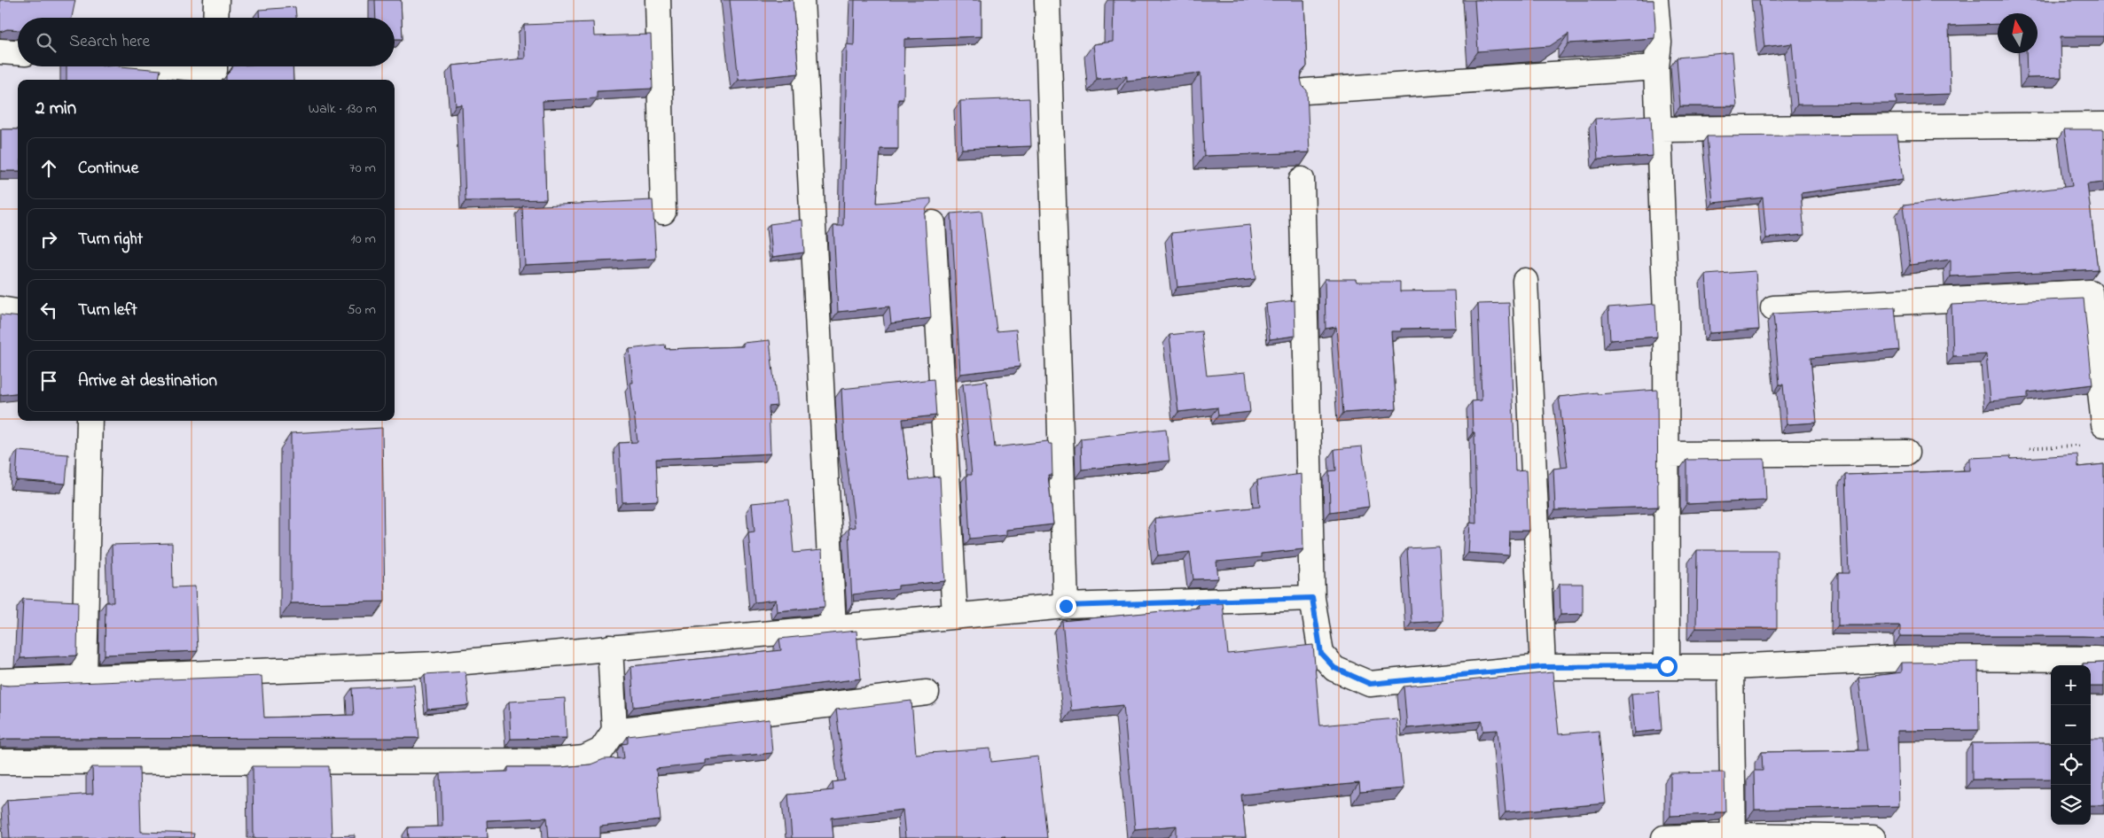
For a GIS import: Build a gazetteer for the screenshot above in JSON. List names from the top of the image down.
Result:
{
  "north": "top",
  "page": {
    "search": "Search here",
    "heading": ["2 min", "Walk · 130 m"],
    "list": [
      ["Continue", "70 m"],
      ["Turn right", "10 m"],
      ["Turn left", "50 m"],
      "Arrive at destination"
    ],
    "map_buttons": ["+", "−"]
  }
}
